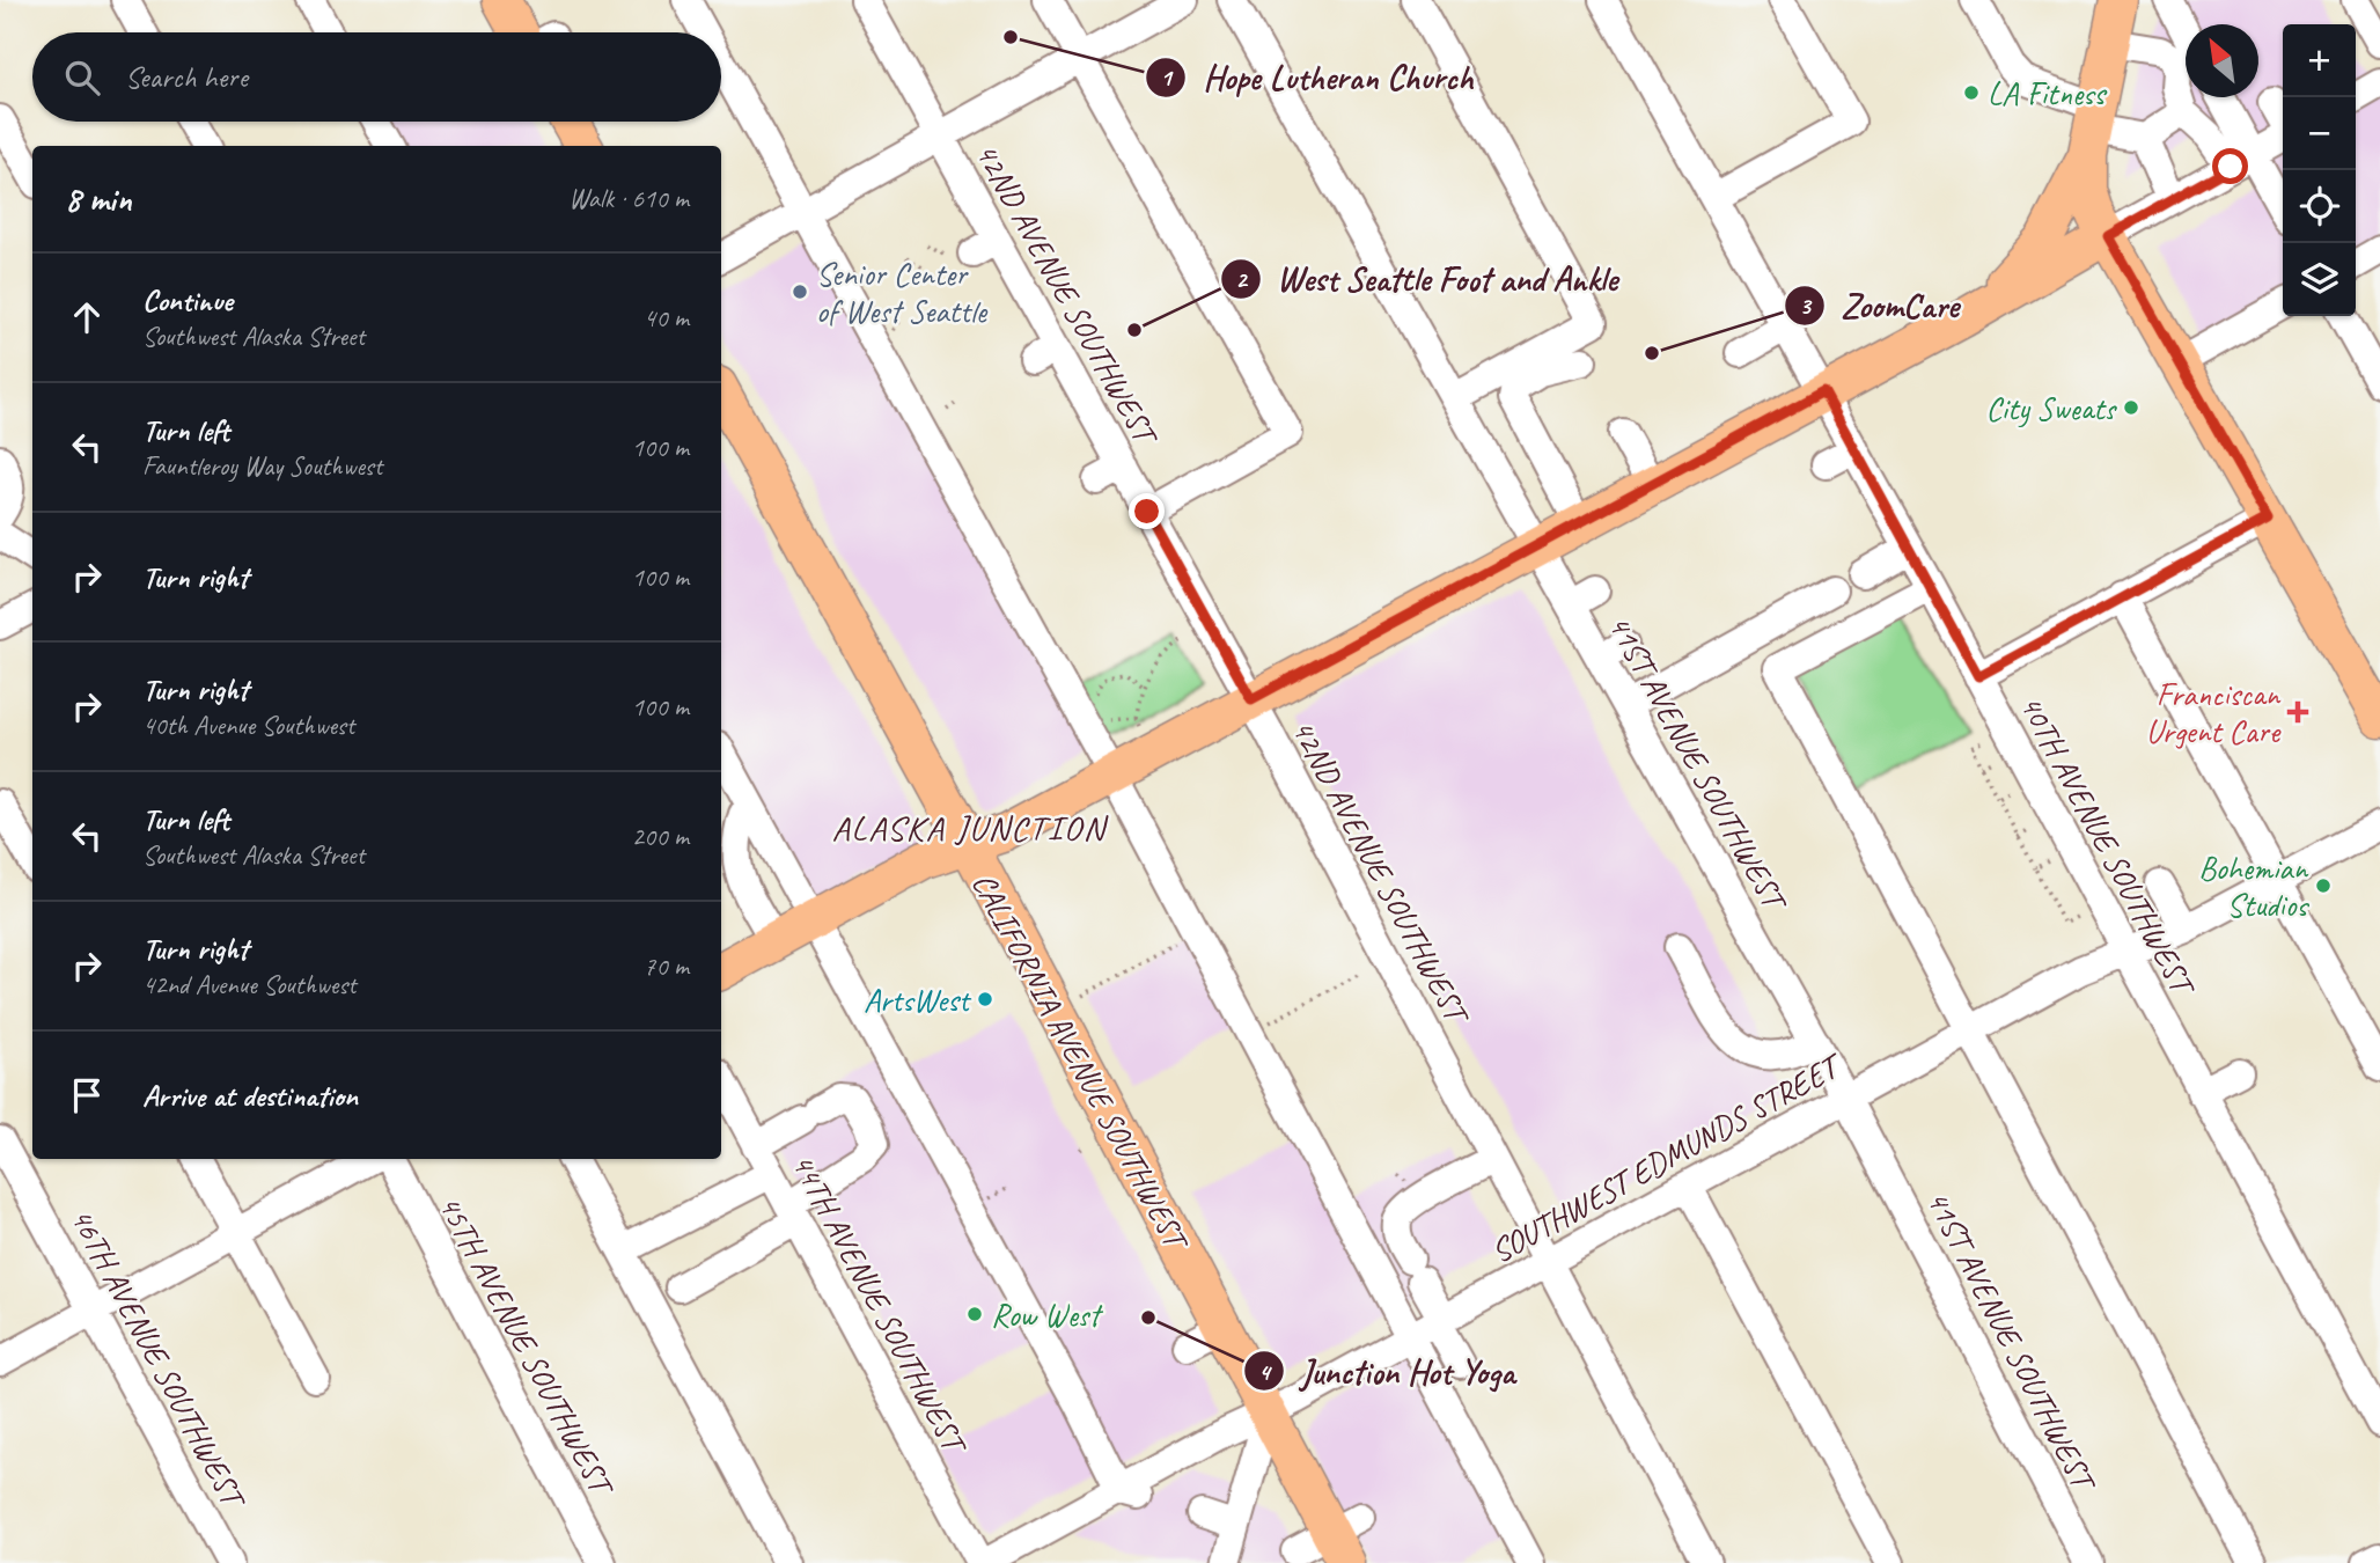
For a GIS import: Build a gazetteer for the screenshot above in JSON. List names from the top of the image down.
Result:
{
  "streets": {
    "main road": ["CALIFORNIA AVENUE SOUTHWEST"],
    "street": [
      "42ND AVENUE SOUTHWEST",
      "41ST AVENUE SOUTHWEST",
      "40TH AVENUE SOUTHWEST",
      "SOUTHWEST EDMUNDS STREET",
      "44TH AVENUE SOUTHWEST",
      "45TH AVENUE SOUTHWEST",
      "46TH AVENUE SOUTHWEST"
    ]
  },
  "crossings": [
    ["42ND AVENUE SOUTHWEST", "SOUTHWEST EDMUNDS STREET"],
    ["41ST AVENUE SOUTHWEST", "SOUTHWEST EDMUNDS STREET"],
    ["40TH AVENUE SOUTHWEST", "SOUTHWEST EDMUNDS STREET"],
    ["CALIFORNIA AVENUE SOUTHWEST", "SOUTHWEST EDMUNDS STREET"],
    ["SOUTHWEST EDMUNDS STREET", "44TH AVENUE SOUTHWEST"]
  ],
  "districts": ["ALASKA JUNCTION"],
  "places": {
    "other": [
      "Hope Lutheran Church",
      "LA Fitness",
      "Senior Center of West Seattle",
      "West Seattle Foot and Ankle",
      "ZoomCare",
      "City Sweats",
      "Bohemian Studios",
      "ArtsWest",
      "Row West",
      "Junction Hot Yoga"
    ],
    "health": ["Franciscan Urgent Care"]
  },
  "north": "top left",
  "page": {
    "map_buttons": ["+", "−"],
    "search": "Search here",
    "heading": ["8 min", "Walk · 610 m"],
    "list": [
      ["Continue", "Southwest Alaska Street", "40 m"],
      ["Turn left", "Fauntleroy Way Southwest", "100 m"],
      ["Turn right", "100 m"],
      ["Turn right", "40th Avenue Southwest", "100 m"],
      ["Turn left", "Southwest Alaska Street", "200 m"],
      ["Turn right", "42nd Avenue Southwest", "70 m"],
      "Arrive at destination"
    ]
  }
}
